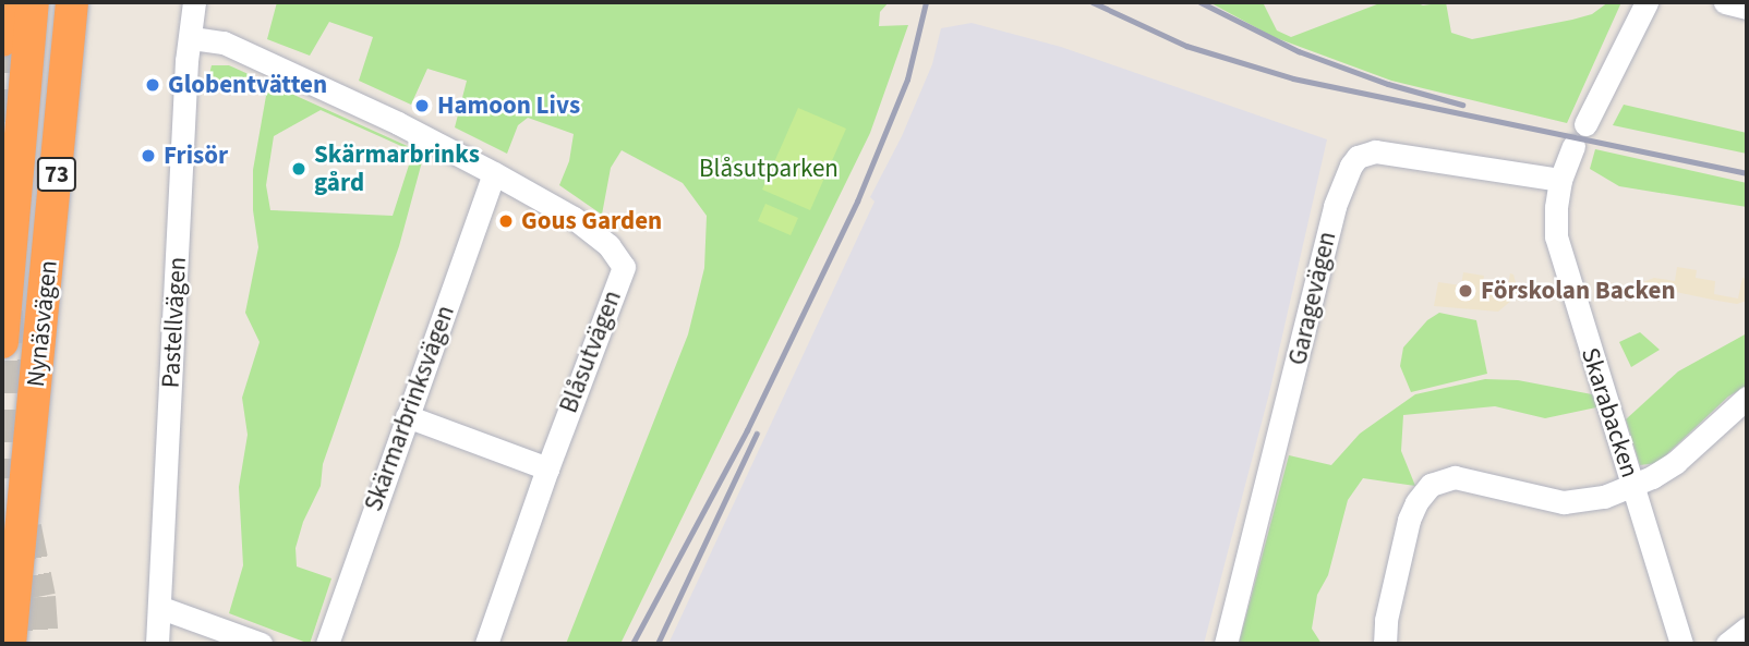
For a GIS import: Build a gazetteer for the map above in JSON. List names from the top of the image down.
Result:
{
  "streets": {
    "highway": ["73", "Nynäsvägen"],
    "street": [
      "Garagevägen",
      "Pastellvägen",
      "Blåsutvägen",
      "Skärmarbrinksvägen",
      "Skarabacken"
    ]
  },
  "crossings": [
    ["Garagevägen", "Skarabacken"],
    ["Pastellvägen", "Blåsutvägen"],
    ["Blåsutvägen", "Skärmarbrinksvägen"]
  ],
  "parks": ["Blåsutparken"],
  "places": [
    "Globentvätten",
    "Hamoon Livs",
    "Frisör",
    "Skärmarbrinks gård",
    "Gous Garden",
    "Förskolan Backen"
  ]
}
